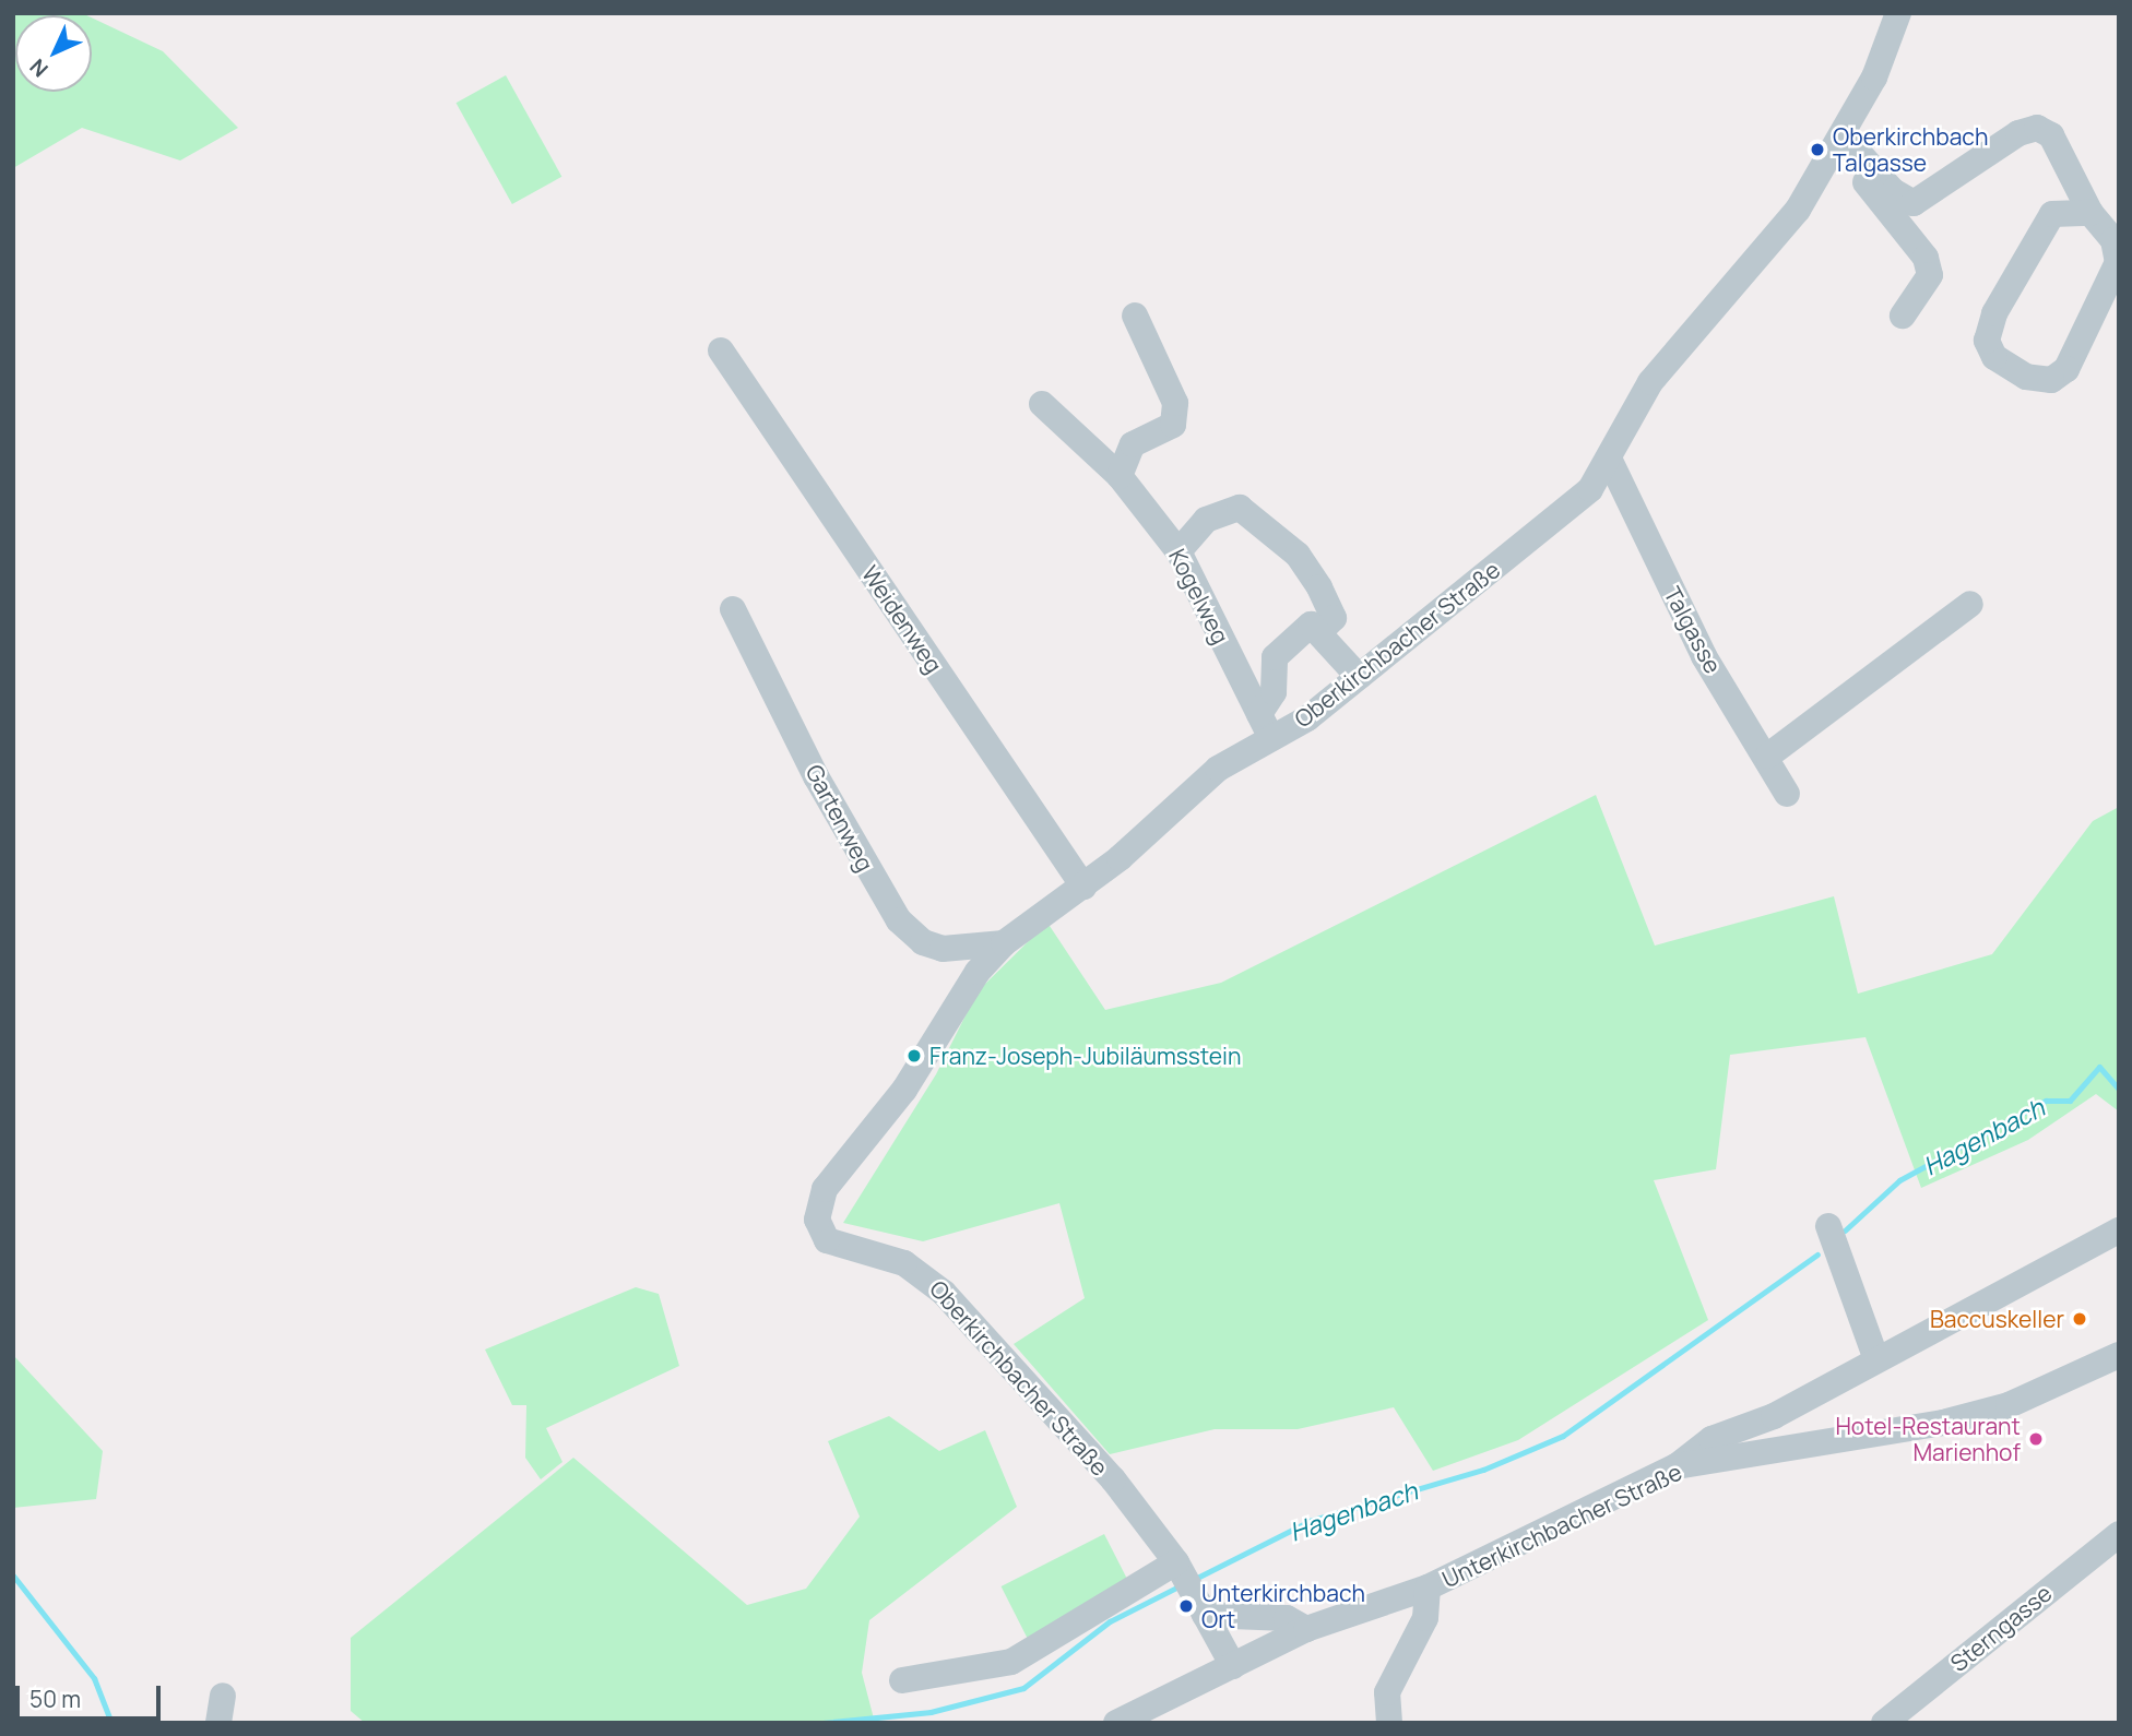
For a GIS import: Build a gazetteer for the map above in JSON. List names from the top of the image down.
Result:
{
  "streets": {
    "street": [
      "Kogelweg",
      "Weidenweg",
      "Talgasse",
      "Oberkirchbacher Straße",
      "Gartenweg",
      "Unterkirchbacher Straße",
      "Sterngasse"
    ]
  },
  "crossings": [
    ["Kogelweg", "Oberkirchbacher Straße"],
    ["Weidenweg", "Oberkirchbacher Straße"],
    ["Talgasse", "Oberkirchbacher Straße"],
    ["Oberkirchbacher Straße", "Gartenweg"],
    ["Oberkirchbacher Straße", "Unterkirchbacher Straße"]
  ],
  "water": ["Hagenbach"],
  "places": [
    "Oberkirchbach Talgasse",
    "Franz-Joseph-Jubiläumsstein",
    "Baccuskeller",
    "Hotel-Restaurant Marienhof",
    "Unterkirchbach Ort"
  ],
  "scale_bar": "50 m",
  "north": "bottom left"
}
